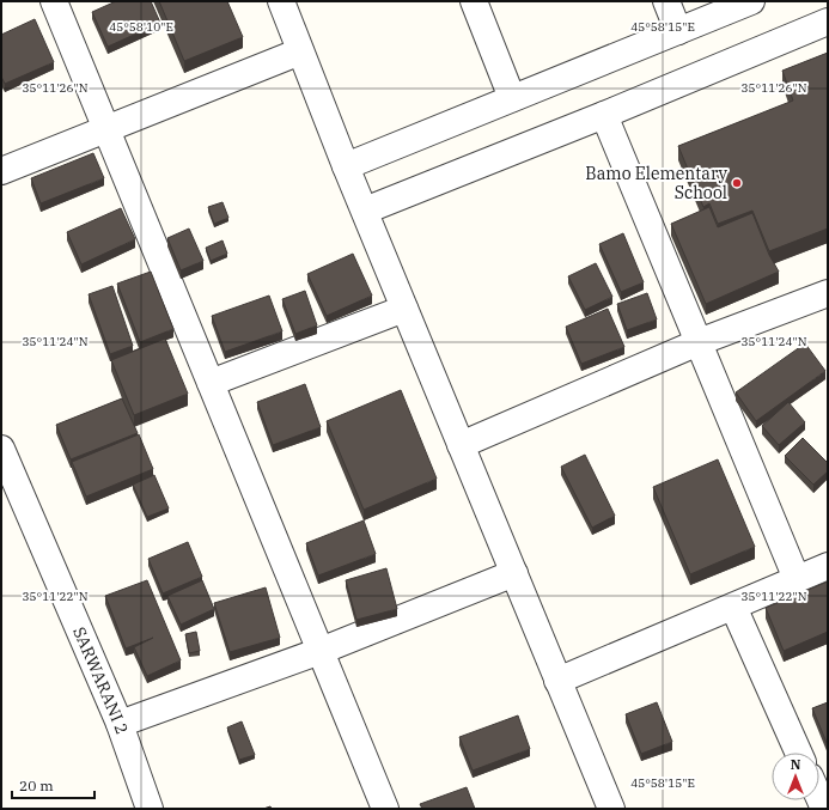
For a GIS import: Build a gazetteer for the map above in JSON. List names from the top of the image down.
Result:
{
  "streets": {
    "street": ["SARWARANI 2"]
  },
  "places": ["Bamo Elementary School"],
  "scale_bar": "20 m",
  "north": "top",
  "coordinates": [
    "45°58'10\"E",
    "45°58'15\"E",
    "35°11'26\"N",
    "35°11'24\"N",
    "35°11'22\"N"
  ]
}
